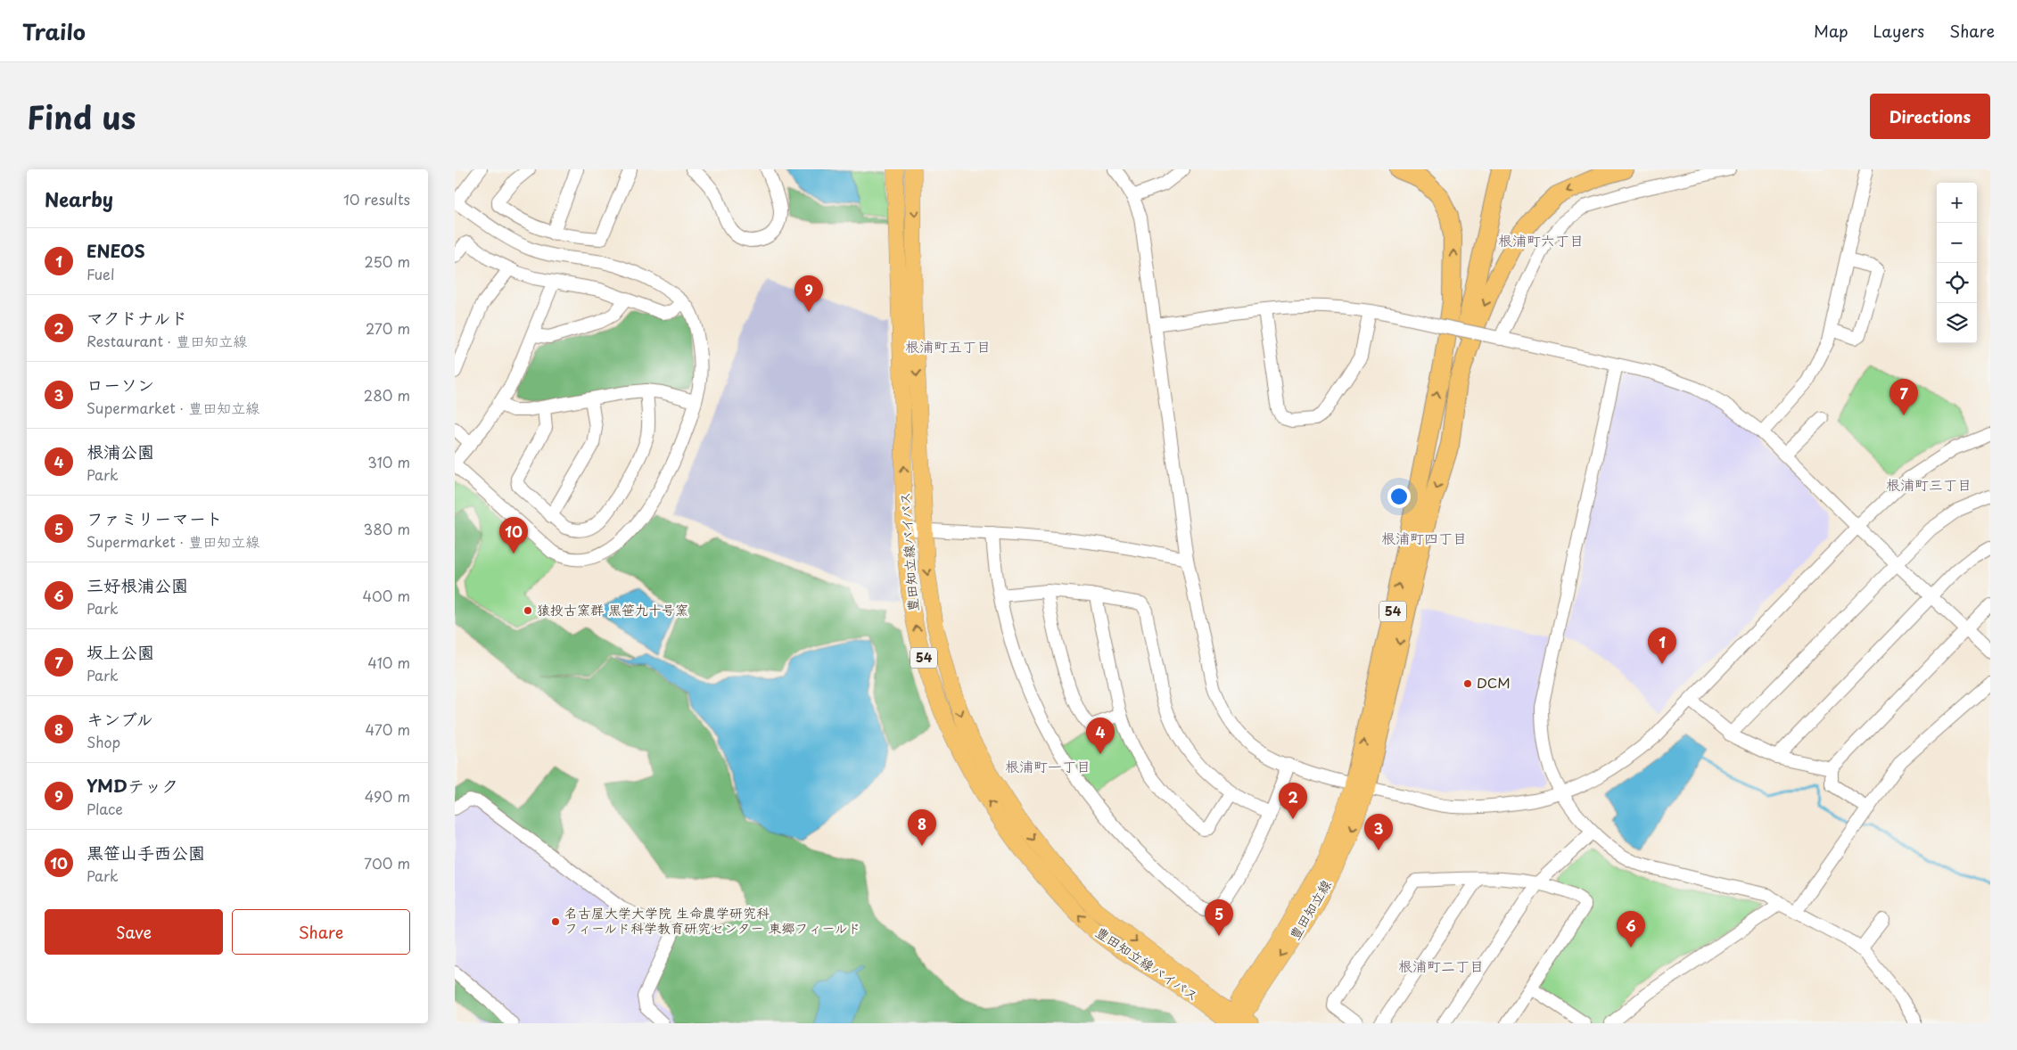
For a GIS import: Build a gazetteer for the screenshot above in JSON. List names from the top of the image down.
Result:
{
  "streets": {
    "highway": ["54"],
    "main road": ["豊田知立線バイパス", "豊田知立線"]
  },
  "crossings": [
    ["豊田知立線バイパス", "豊田知立線"],
    ["54", "豊田知立線"]
  ],
  "districts": [
    "根浦町六丁目",
    "根浦町五丁目",
    "根浦町三丁目",
    "根浦町四丁目",
    "根浦町一丁目",
    "根浦町二丁目"
  ],
  "places": ["猿投古窯群 黒笹九十号窯", "DCM", "名古屋大学大学院 生命農学研究科 フィールド科学教育研究センター 東郷フィールド"],
  "page": {
    "header": "Trailo",
    "nav": ["Map", "Layers", "Share"],
    "title": "Find us",
    "buttons": [
      "Directions",
      ["Save", "Share"]
    ],
    "heading": ["Nearby", "10 results"],
    "map_buttons": ["+", "−"],
    "list": [
      {
        "mark": "1",
        "name": "ENEOS",
        "note": "Fuel",
        "value": "250 m"
      },
      {
        "mark": "2",
        "name": "マクドナルド",
        "note": "Restaurant · 豊田知立線",
        "value": "270 m"
      },
      {
        "mark": "3",
        "name": "ローソン",
        "note": "Supermarket · 豊田知立線",
        "value": "280 m"
      },
      {
        "mark": "4",
        "name": "根浦公園",
        "note": "Park",
        "value": "310 m"
      },
      {
        "mark": "5",
        "name": "ファミリーマート",
        "note": "Supermarket · 豊田知立線",
        "value": "380 m"
      },
      {
        "mark": "6",
        "name": "三好根浦公園",
        "note": "Park",
        "value": "400 m"
      },
      {
        "mark": "7",
        "name": "坂上公園",
        "note": "Park",
        "value": "410 m"
      },
      {
        "mark": "8",
        "name": "キンブル",
        "note": "Shop",
        "value": "470 m"
      },
      {
        "mark": "9",
        "name": "YMDテック",
        "note": "Place",
        "value": "490 m"
      },
      {
        "mark": "10",
        "name": "黒笹山手西公園",
        "note": "Park",
        "value": "700 m"
      }
    ],
    "pins": [
      "9",
      "7",
      "10",
      "1",
      "4",
      "2",
      "8",
      "3",
      "5",
      "6"
    ]
  }
}
